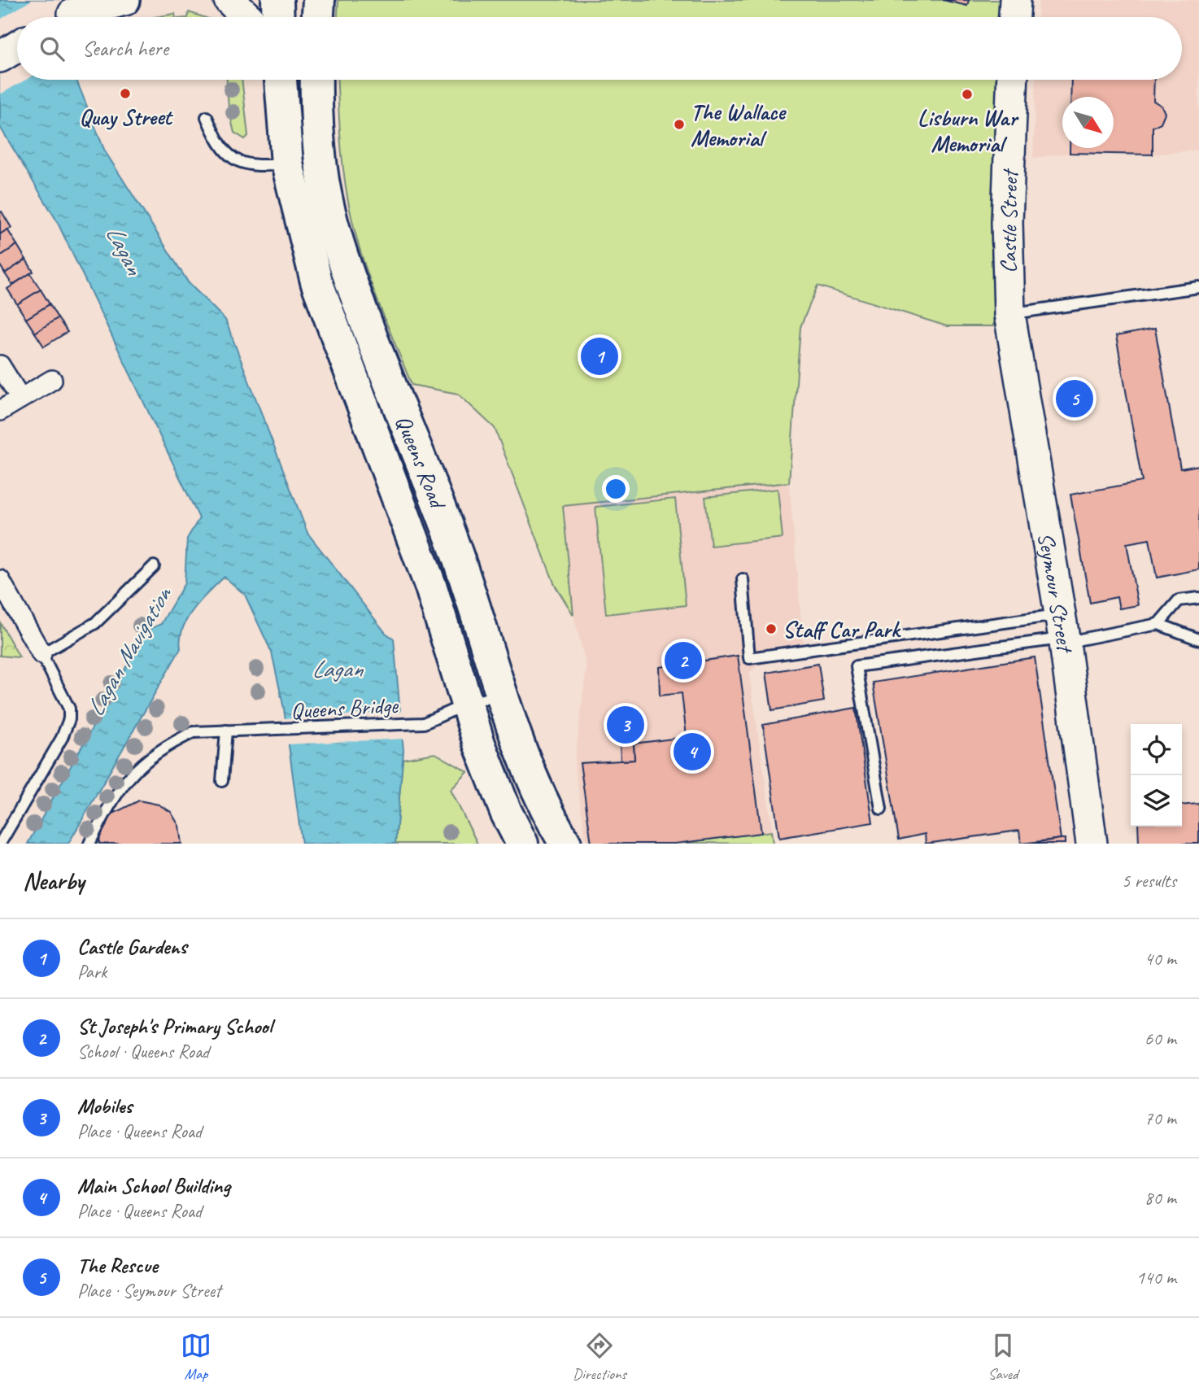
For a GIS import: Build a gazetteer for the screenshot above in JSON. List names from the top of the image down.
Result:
{
  "streets": {
    "highway": ["Queens Road"],
    "main road": ["Castle Street", "Seymour Street"],
    "lane": ["Queens Bridge"]
  },
  "crossings": [
    ["Castle Street", "Seymour Street"],
    ["Queens Road", "Queens Bridge"]
  ],
  "water": ["Lagan", "Lagan Navigation"],
  "places": [
    "Quay Street",
    "Lisburn War Memorial",
    "The Wallace Memorial",
    "Staff Car Park"
  ],
  "north": "bottom right",
  "page": {
    "search": "Search here",
    "pins": [
      "1",
      "5",
      "2",
      "3",
      "4"
    ],
    "heading": ["Nearby", "5 results"],
    "list": [
      {
        "mark": "1",
        "name": "Castle Gardens",
        "note": "Park",
        "value": "40 m"
      },
      {
        "mark": "2",
        "name": "St Joseph's Primary School",
        "note": "School · Queens Road",
        "value": "60 m"
      },
      {
        "mark": "3",
        "name": "Mobiles",
        "note": "Place · Queens Road",
        "value": "70 m"
      },
      {
        "mark": "4",
        "name": "Main School Building",
        "note": "Place · Queens Road",
        "value": "80 m"
      },
      {
        "mark": "5",
        "name": "The Rescue",
        "note": "Place · Seymour Street",
        "value": "140 m"
      }
    ],
    "nav": ["Map", "Directions", "Saved"]
  }
}
